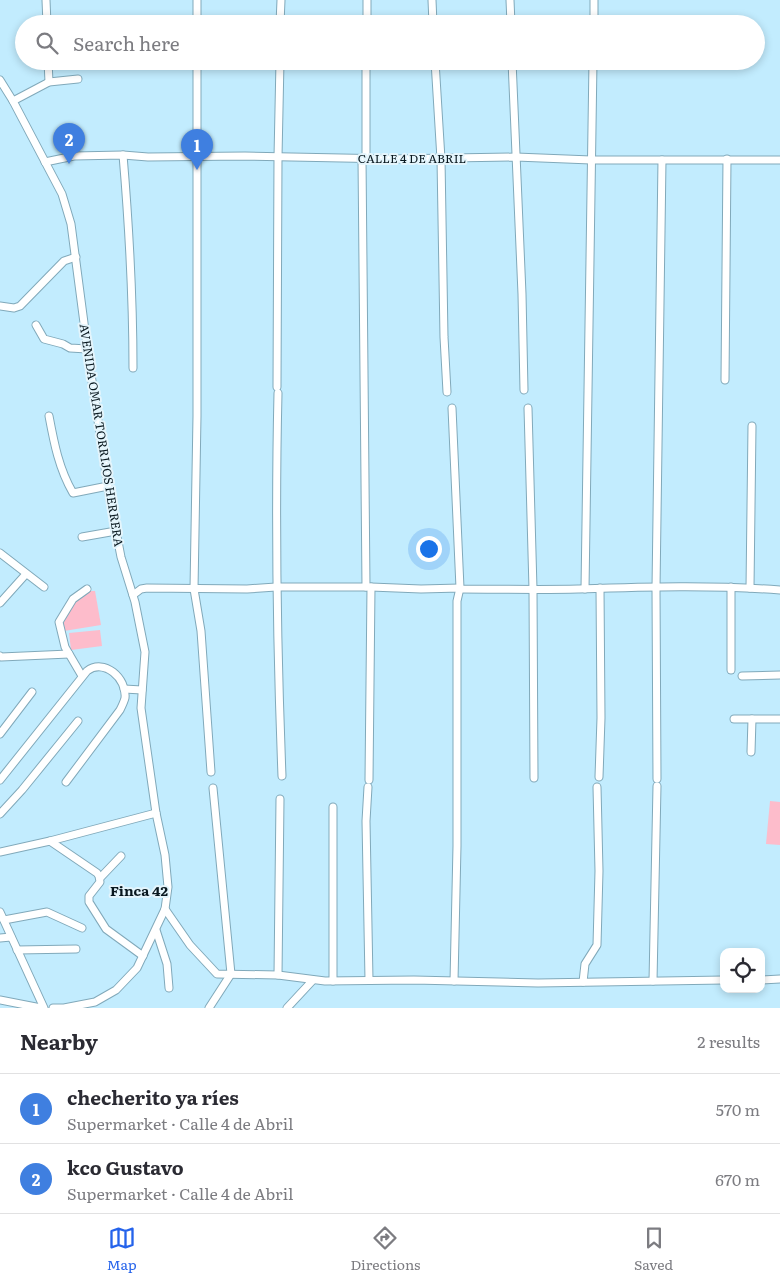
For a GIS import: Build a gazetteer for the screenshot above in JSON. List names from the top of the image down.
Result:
{
  "streets": {
    "street": ["CALLE 4 DE ABRIL", "AVENIDA OMAR TORRIJOS HERRERA"]
  },
  "crossings": [
    ["CALLE 4 DE ABRIL", "AVENIDA OMAR TORRIJOS HERRERA"]
  ],
  "districts": ["Finca 42"],
  "page": {
    "search": "Search here",
    "pins": ["2", "1"],
    "heading": ["Nearby", "2 results"],
    "list": [
      {
        "mark": "1",
        "name": "checherito ya ríes",
        "note": "Supermarket · Calle 4 de Abril",
        "value": "570 m"
      },
      {
        "mark": "2",
        "name": "kco Gustavo",
        "note": "Supermarket · Calle 4 de Abril",
        "value": "670 m"
      }
    ],
    "nav": ["Map", "Directions", "Saved"]
  }
}
